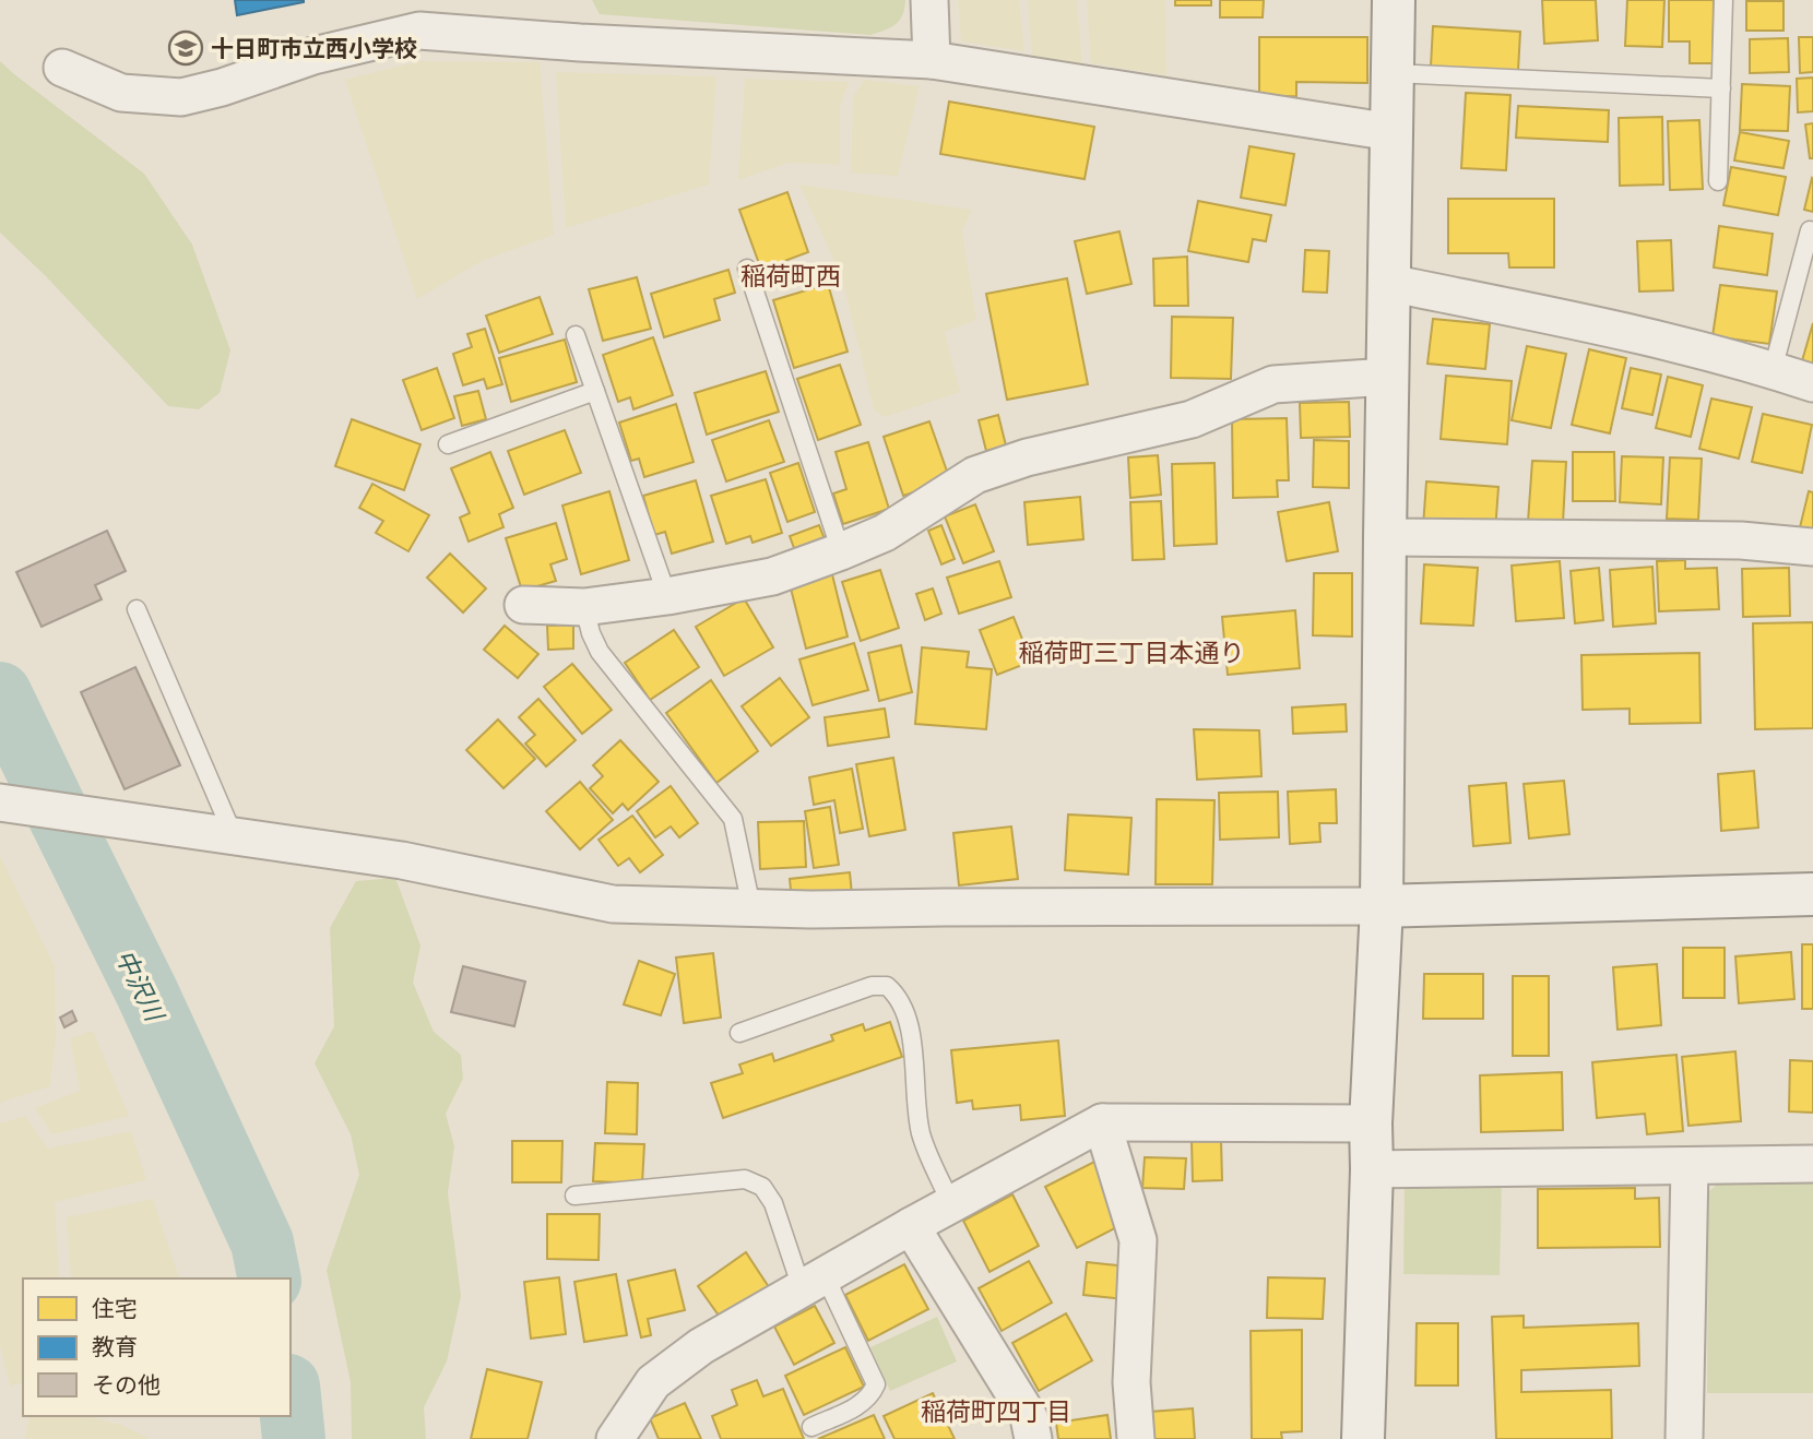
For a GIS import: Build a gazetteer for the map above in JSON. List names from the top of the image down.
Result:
{
  "districts": ["稲荷町西", "稲荷町三丁目本通り", "稲荷町四丁目"],
  "water": ["中沢川"],
  "places": {
    "school or university": ["十日町市立西小学校"]
  },
  "legend": ["住宅", "教育", "その他"]
}
